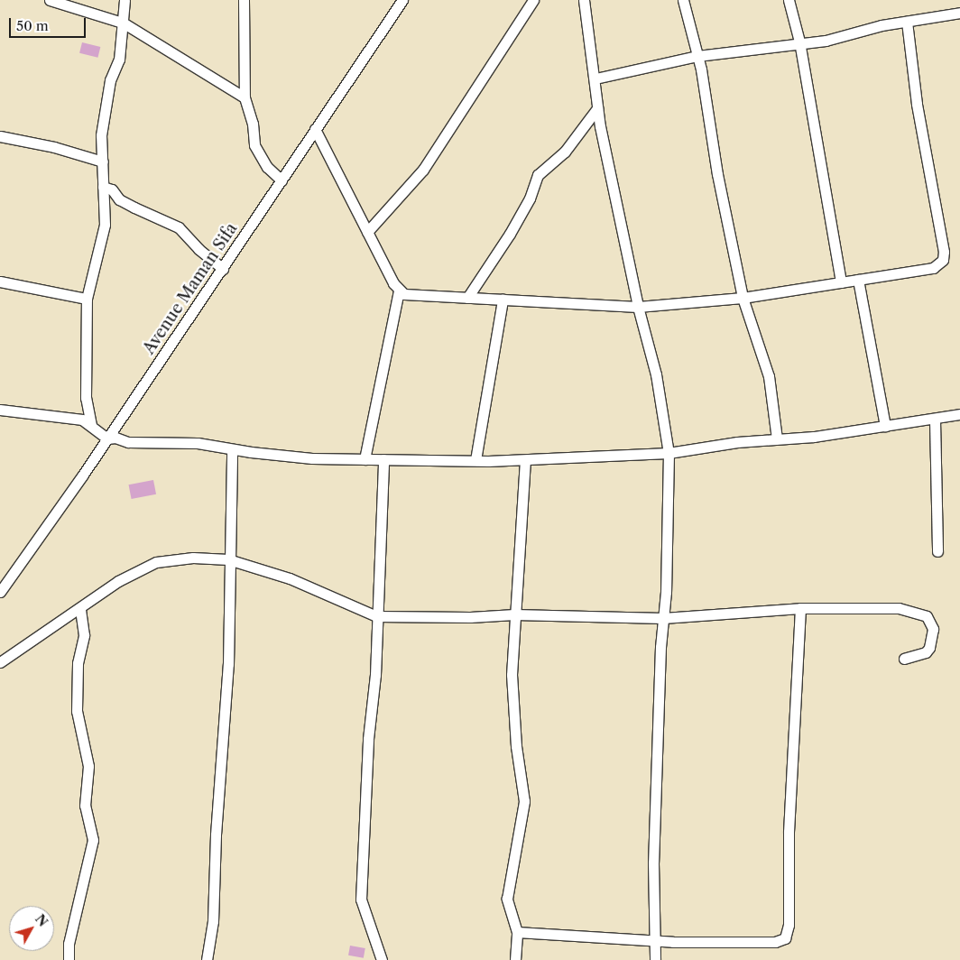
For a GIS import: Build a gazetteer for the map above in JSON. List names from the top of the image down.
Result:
{
  "streets": {
    "street": ["Avenue Maman Sifa"]
  },
  "scale_bar": "50 m",
  "north": "top right"
}
